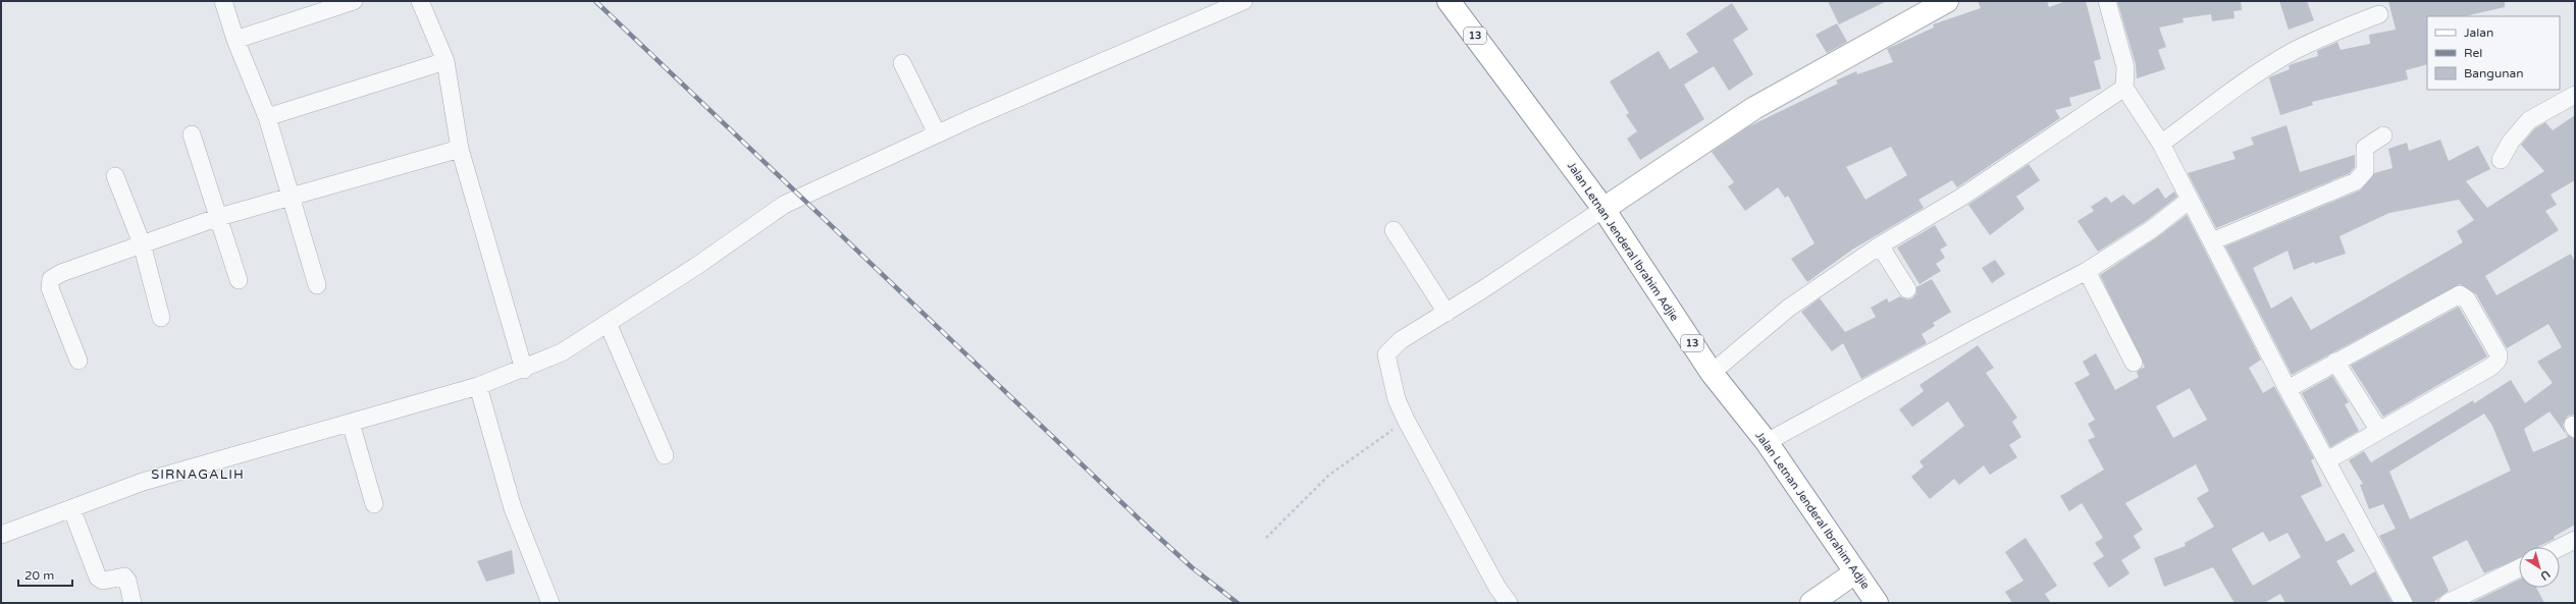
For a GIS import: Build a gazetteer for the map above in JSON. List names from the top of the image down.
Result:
{
  "streets": {
    "main road": ["13", "Jalan Letnan Jenderal Ibrahim Adjie"]
  },
  "districts": ["SIRNAGALIH"],
  "legend": ["Jalan", "Rel", "Bangunan"],
  "scale_bar": "20 m",
  "north": "bottom right"
}
